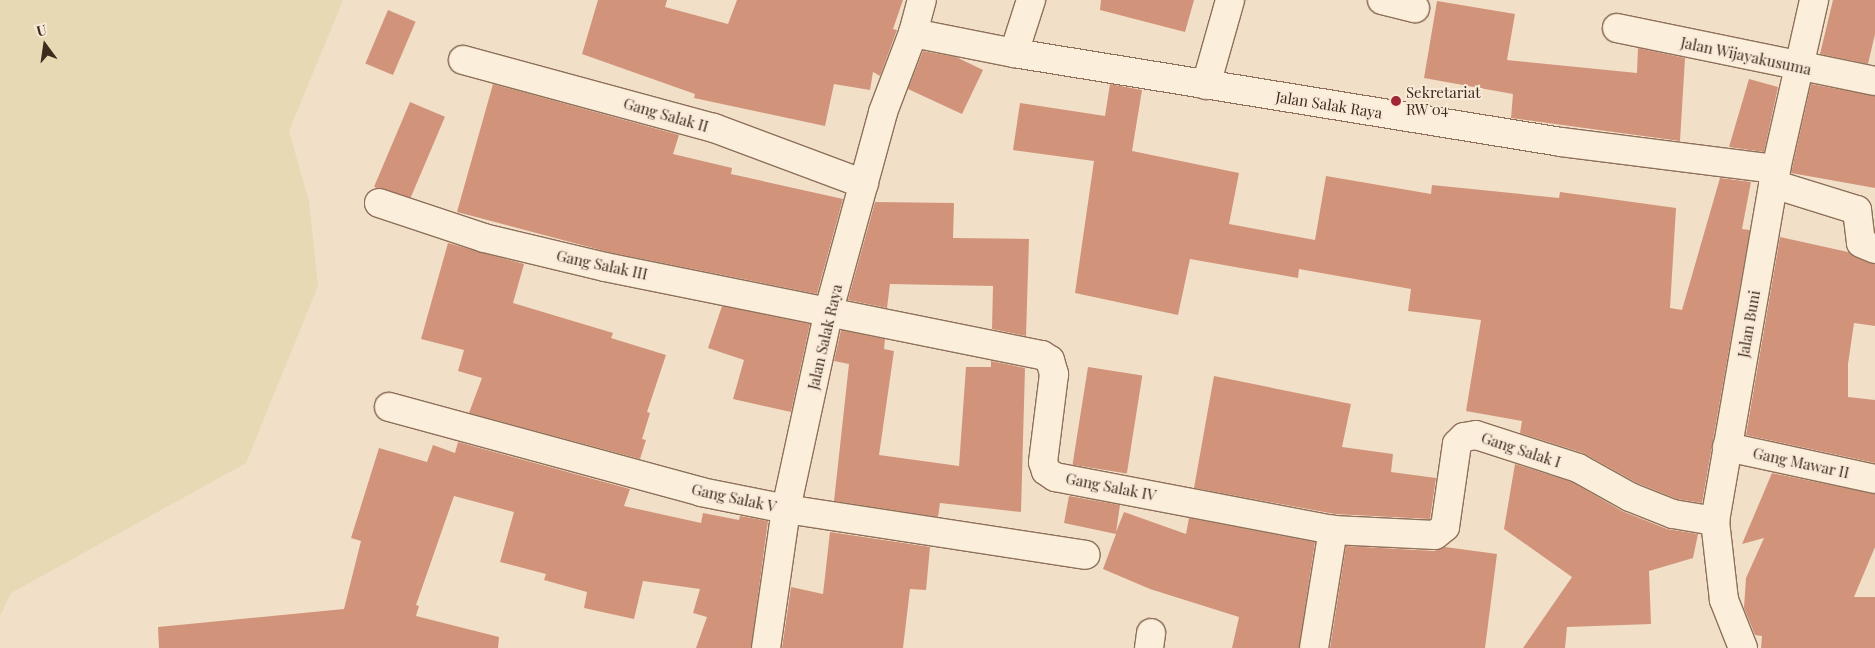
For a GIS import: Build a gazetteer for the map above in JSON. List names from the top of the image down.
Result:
{
  "streets": {
    "street": [
      "Jalan Wijayakusuma",
      "Jalan Salak Raya",
      "Gang Salak II",
      "Gang Salak III",
      "Jalan Buni",
      "Gang Salak I",
      "Gang Mawar II",
      "Gang Salak IV",
      "Gang Salak V"
    ]
  },
  "crossings": [
    ["Jalan Wijayakusuma", "Jalan Buni"],
    ["Jalan Salak Raya", "Gang Salak II"],
    ["Jalan Salak Raya", "Gang Salak III"],
    ["Jalan Salak Raya", "Jalan Buni"],
    ["Jalan Salak Raya", "Gang Salak IV"],
    ["Jalan Salak Raya", "Gang Salak V"],
    ["Gang Salak III", "Gang Salak IV"],
    ["Jalan Buni", "Gang Salak I"],
    ["Jalan Buni", "Gang Mawar II"],
    ["Gang Salak I", "Gang Salak IV"]
  ],
  "places": ["Sekretariat RW 04"],
  "north": "top"
}
